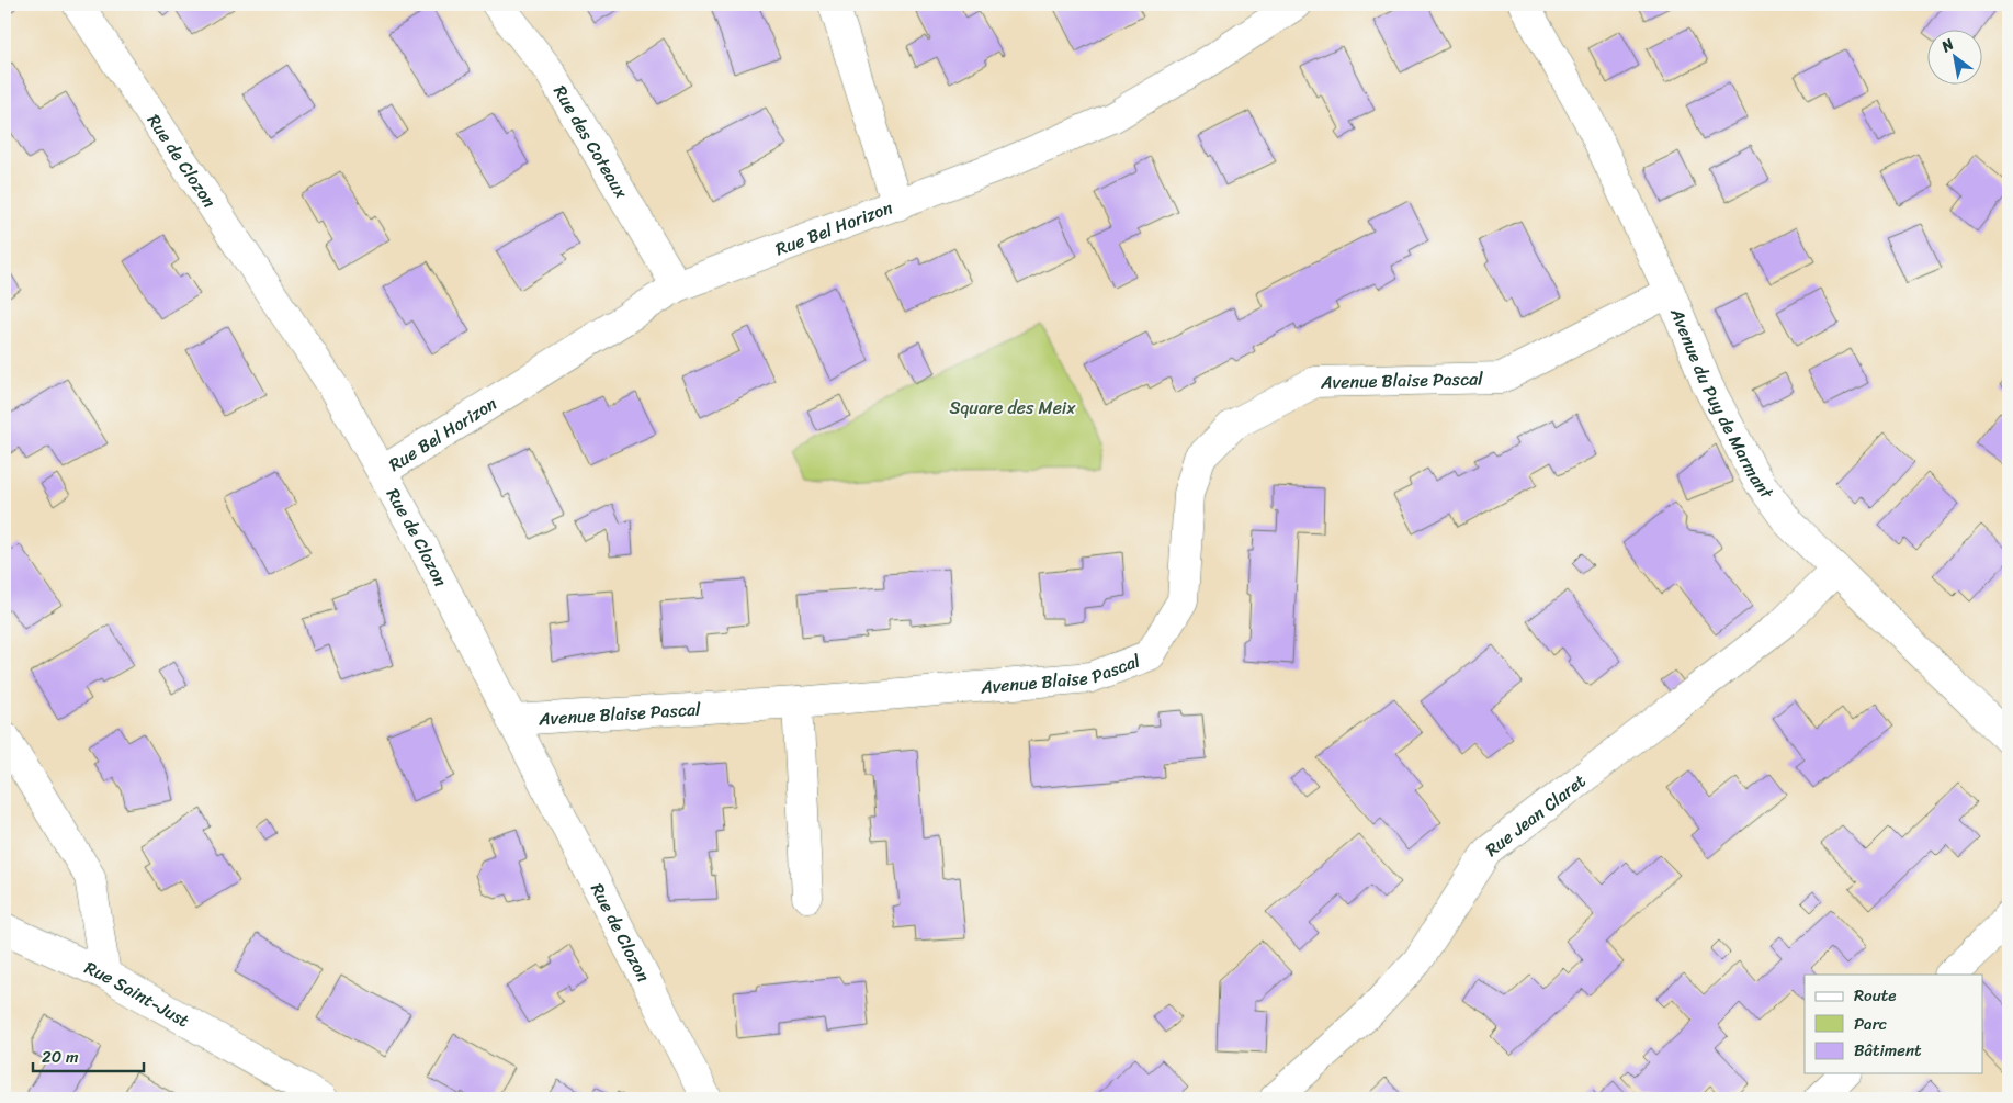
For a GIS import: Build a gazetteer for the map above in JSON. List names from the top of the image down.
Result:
{
  "streets": {
    "street": [
      "Rue des Coteaux",
      "Rue de Clozon",
      "Rue Bel Horizon",
      "Avenue Blaise Pascal",
      "Avenue du Puy de Marmant",
      "Rue Jean Claret",
      "Rue Saint-Just"
    ]
  },
  "crossings": [
    ["Rue des Coteaux", "Rue Bel Horizon"],
    ["Rue de Clozon", "Rue Bel Horizon"],
    ["Rue de Clozon", "Avenue Blaise Pascal"],
    ["Avenue Blaise Pascal", "Avenue du Puy de Marmant"],
    ["Avenue du Puy de Marmant", "Rue Jean Claret"]
  ],
  "parks": ["Square des Meix"],
  "legend": ["Route", "Parc", "Bâtiment"],
  "scale_bar": "20 m",
  "north": "top left"
}
